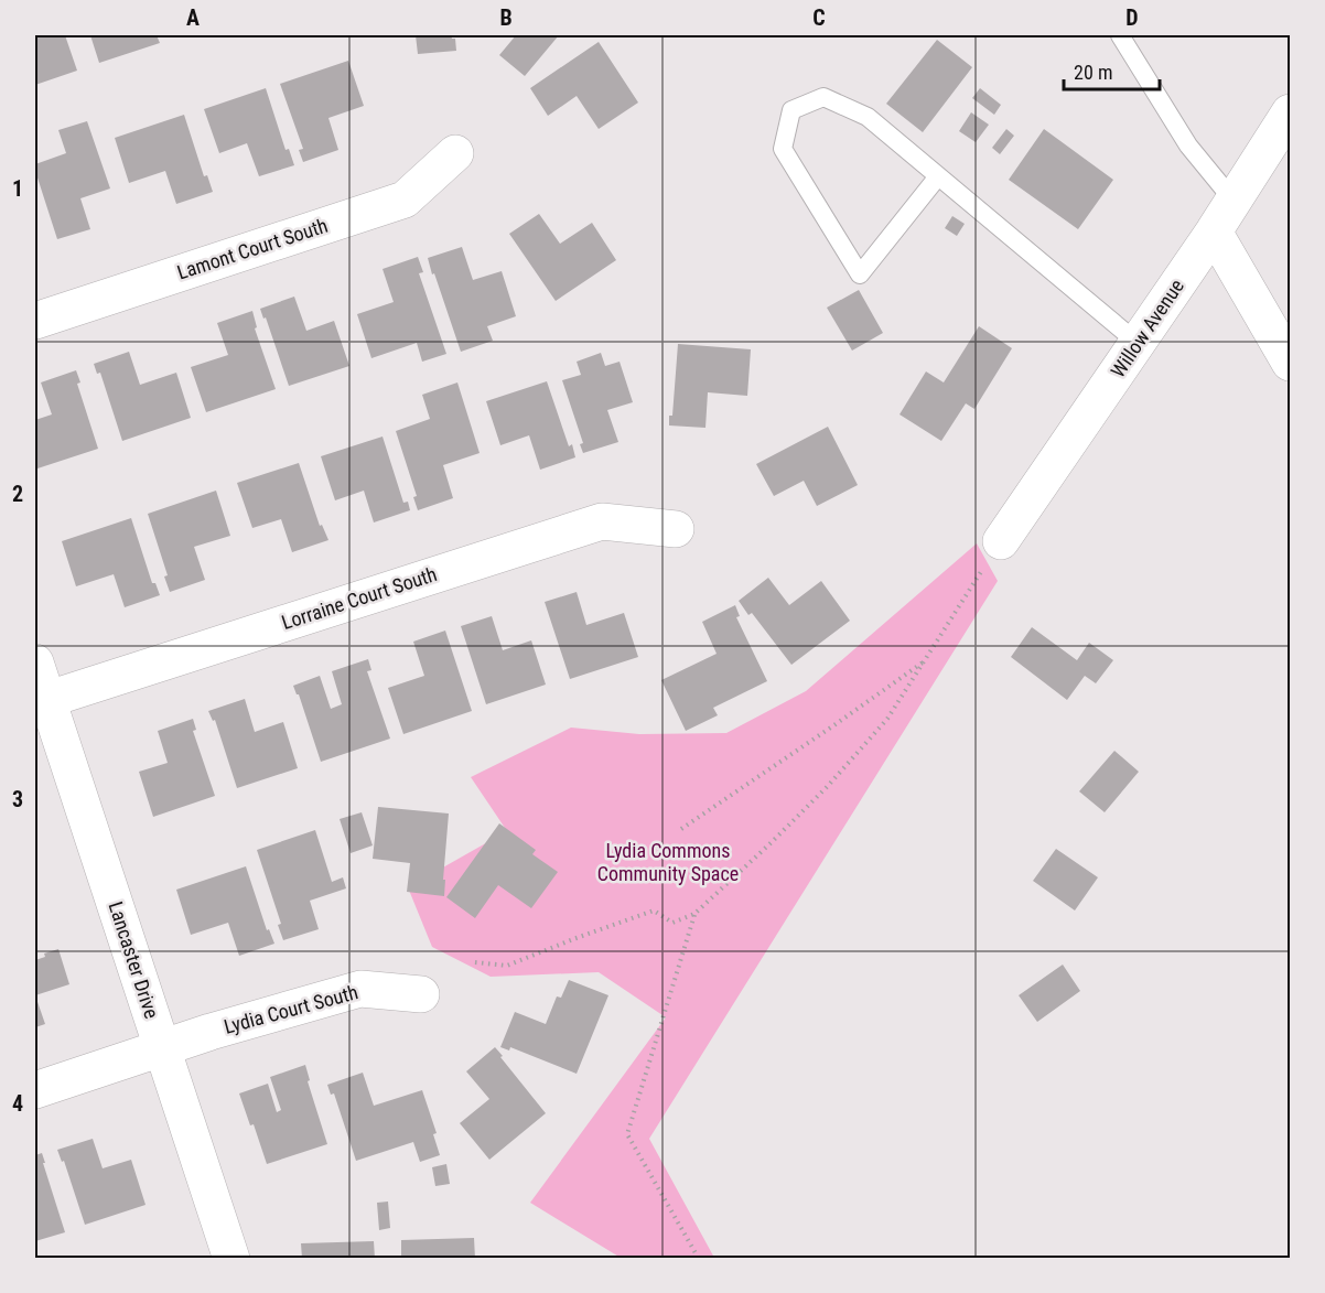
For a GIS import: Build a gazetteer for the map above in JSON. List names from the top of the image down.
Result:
{
  "streets": {
    "street": [
      "Lamont Court South",
      "Willow Avenue",
      "Lorraine Court South",
      "Lancaster Drive",
      "Lydia Court South"
    ]
  },
  "crossings": [
    ["Lorraine Court South", "Lancaster Drive"],
    ["Lancaster Drive", "Lydia Court South"]
  ],
  "parks": ["Lydia Commons Community Space"],
  "scale_bar": "20 m",
  "grid": {
    "columns": [
      "A",
      "B",
      "C",
      "D"
    ],
    "rows": [
      "1",
      "2",
      "3",
      "4"
    ]
  }
}
